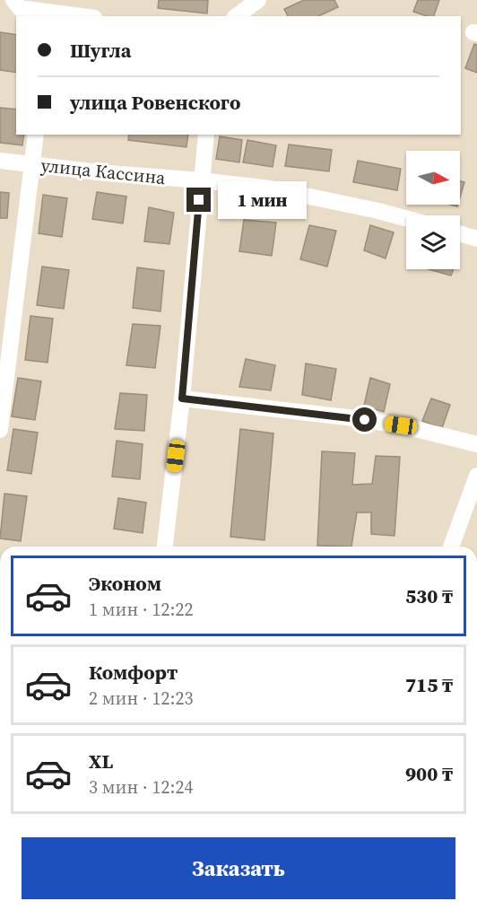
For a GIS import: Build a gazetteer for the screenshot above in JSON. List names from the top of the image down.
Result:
{
  "streets": {
    "street": ["улица Кассина"]
  },
  "north": "right",
  "page": {
    "banner": ["Шугла", "улица Ровенского"],
    "bubble": "1 мин",
    "list": [
      {
        "name": "Эконом",
        "note": "1 мин · 12:22",
        "value": "530 ₸"
      },
      {
        "name": "Комфорт",
        "note": "2 мин · 12:23",
        "value": "715 ₸"
      },
      {
        "name": "XL",
        "note": "3 мин · 12:24",
        "value": "900 ₸"
      }
    ],
    "buttons": "Заказать"
  }
}
